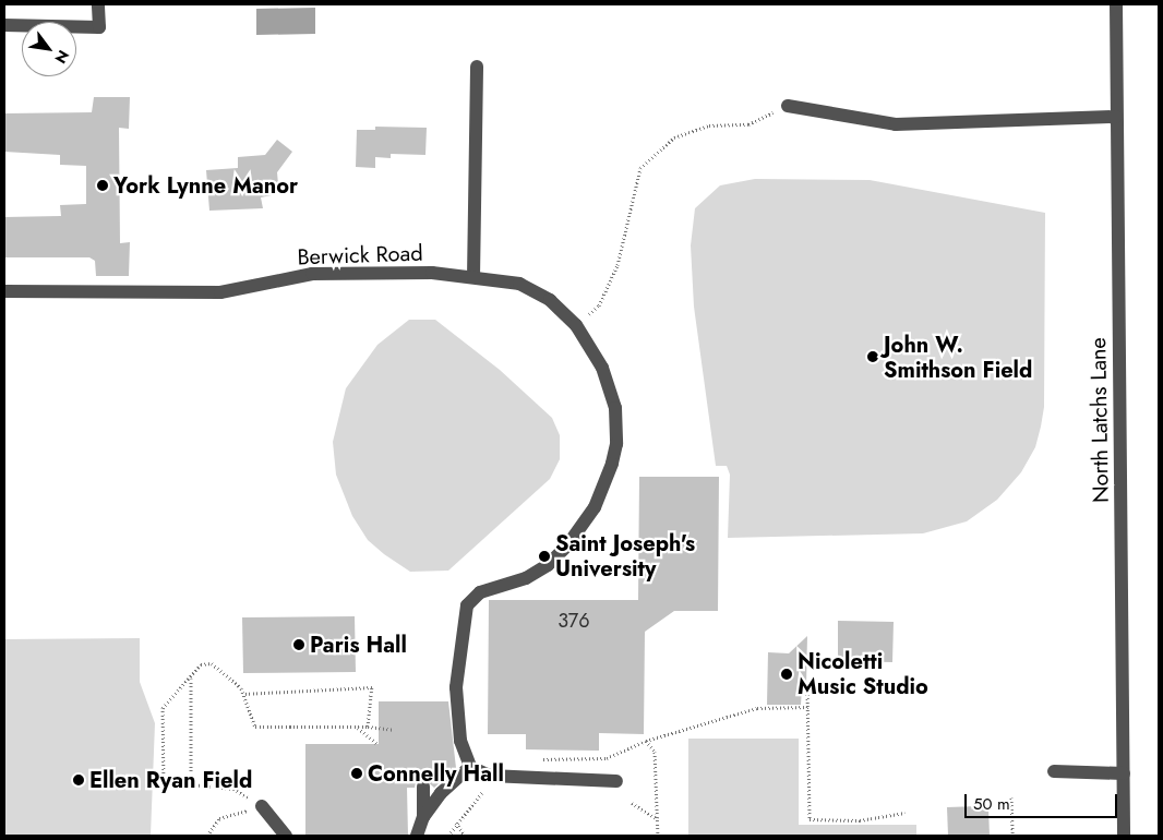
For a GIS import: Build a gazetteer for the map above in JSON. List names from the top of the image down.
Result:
{
  "streets": {
    "street": ["Berwick Road", "North Latchs Lane"]
  },
  "places": [
    "York Lynne Manor",
    "John W. Smithson Field",
    "Saint Joseph's University",
    "Paris Hall",
    "Nicoletti Music Studio",
    "Connelly Hall",
    "Ellen Ryan Field"
  ],
  "house_numbers": ["376"],
  "scale_bar": "50 m",
  "north": "bottom right"
}
